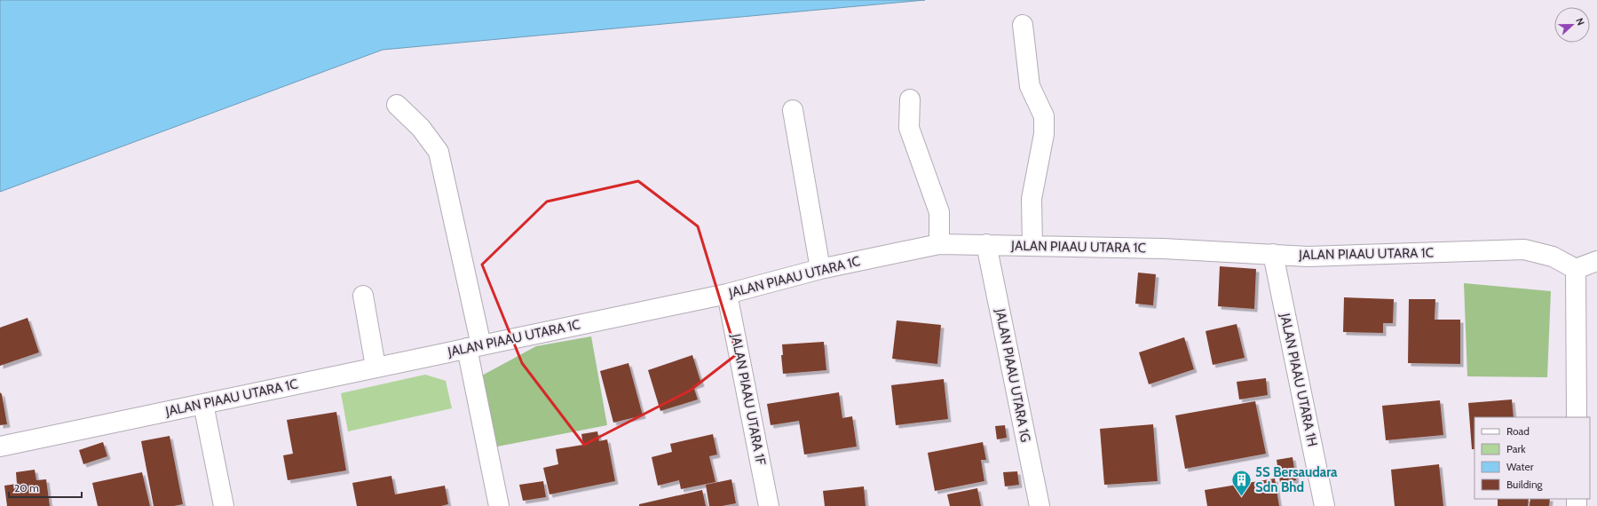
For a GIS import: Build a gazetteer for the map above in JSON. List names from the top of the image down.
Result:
{
  "streets": {
    "street": [
      "JALAN PIAAU UTARA 1C",
      "JALAN PIAAU UTARA 1G",
      "JALAN PIAAU UTARA 1H",
      "JALAN PIAAU UTARA 1F"
    ]
  },
  "crossings": [
    ["JALAN PIAAU UTARA 1C", "JALAN PIAAU UTARA 1G"],
    ["JALAN PIAAU UTARA 1C", "JALAN PIAAU UTARA 1H"],
    ["JALAN PIAAU UTARA 1C", "JALAN PIAAU UTARA 1F"]
  ],
  "places": {
    "building": ["5S Bersaudara Sdn Bhd"]
  },
  "legend": [
    "Road",
    "Park",
    "Water",
    "Building"
  ],
  "scale_bar": "20 m",
  "north": "right"
}
